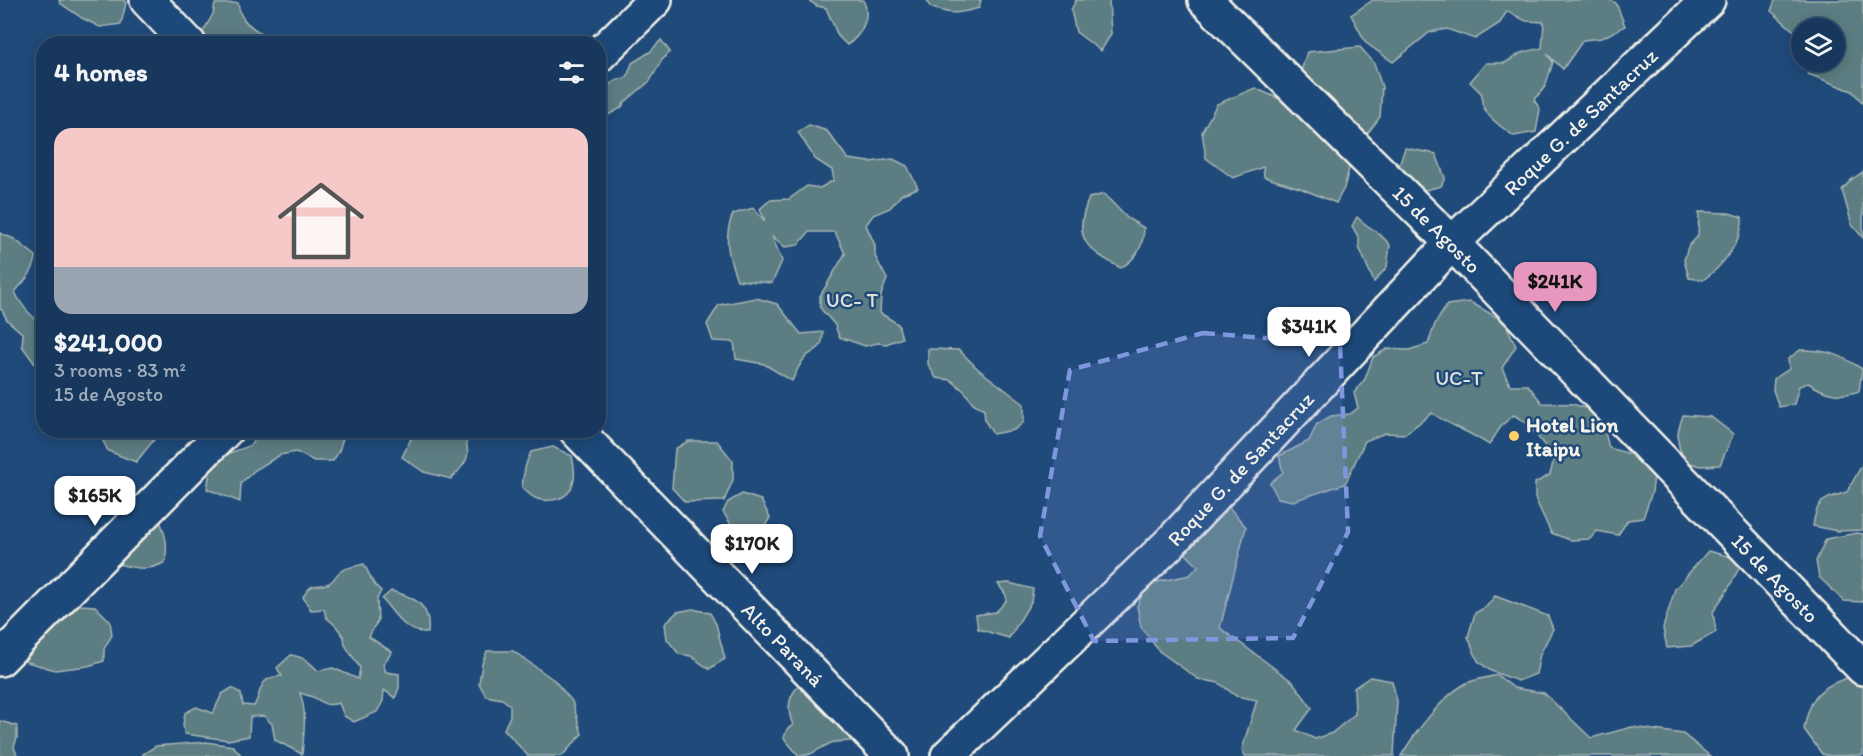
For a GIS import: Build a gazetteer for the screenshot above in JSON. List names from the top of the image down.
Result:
{
  "streets": {
    "street": ["Roque G. de Santacruz", "15 de Agosto", "Alto Paraná"]
  },
  "crossings": [
    ["Roque G. de Santacruz", "15 de Agosto"]
  ],
  "parks": ["UC- T", "UC-T"],
  "places": ["Hotel Lion Itaipu"],
  "page": {
    "heading": "4 homes",
    "list": [
      {
        "name": "$241,000",
        "note": "3 rooms · 83 m² · 15 de Agosto"
      }
    ],
    "price": [
      "$241K",
      "$341K",
      "$165K",
      "$170K"
    ]
  }
}
